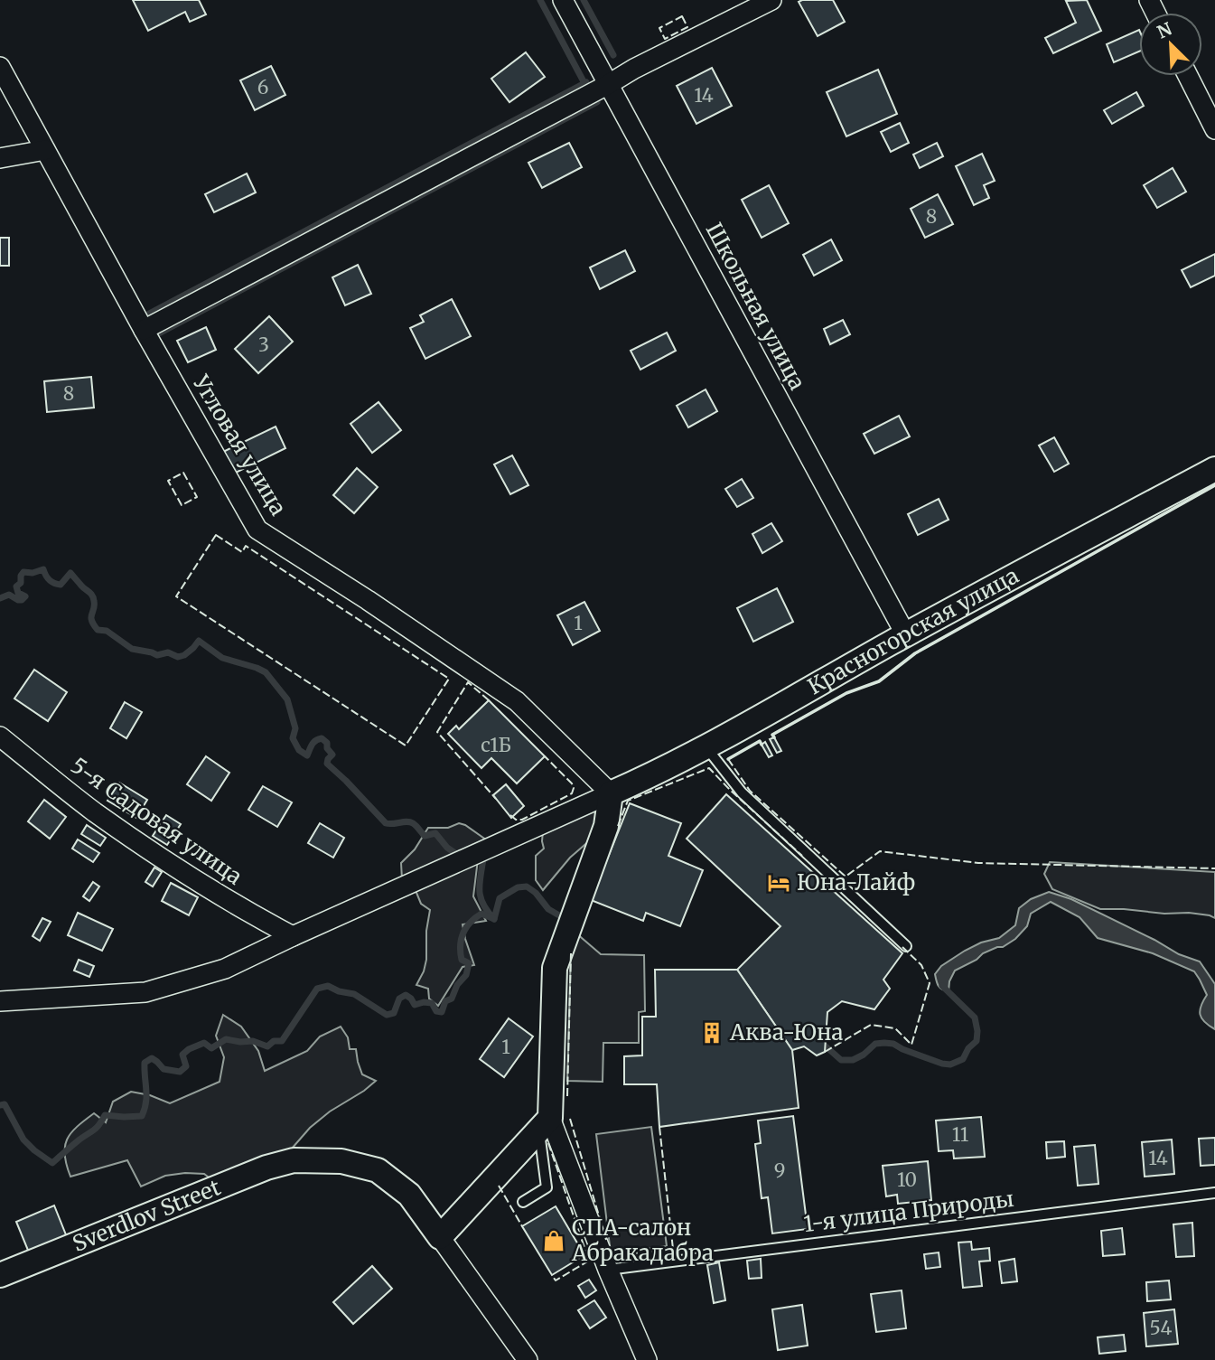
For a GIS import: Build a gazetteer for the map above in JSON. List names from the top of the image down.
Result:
{
  "streets": {
    "street": [
      "Школьная улица",
      "Угловая улица",
      "Красногорская улица",
      "5-я Садовая улица"
    ],
    "lane": ["1-я улица Природы"]
  },
  "crossings": [
    ["Школьная улица", "Красногорская улица"],
    ["Угловая улица", "Красногорская улица"]
  ],
  "places": {
    "hotel": ["Юна-Лайф"],
    "building": ["Аква-Юна"],
    "shop": ["СПА-салон Абракадабра"]
  },
  "house_numbers": [
    "6",
    "14",
    "8",
    "3",
    "8",
    "1",
    "с1Б",
    "1",
    "11",
    "14",
    "9",
    "10",
    "54"
  ],
  "north": "top left"
}
